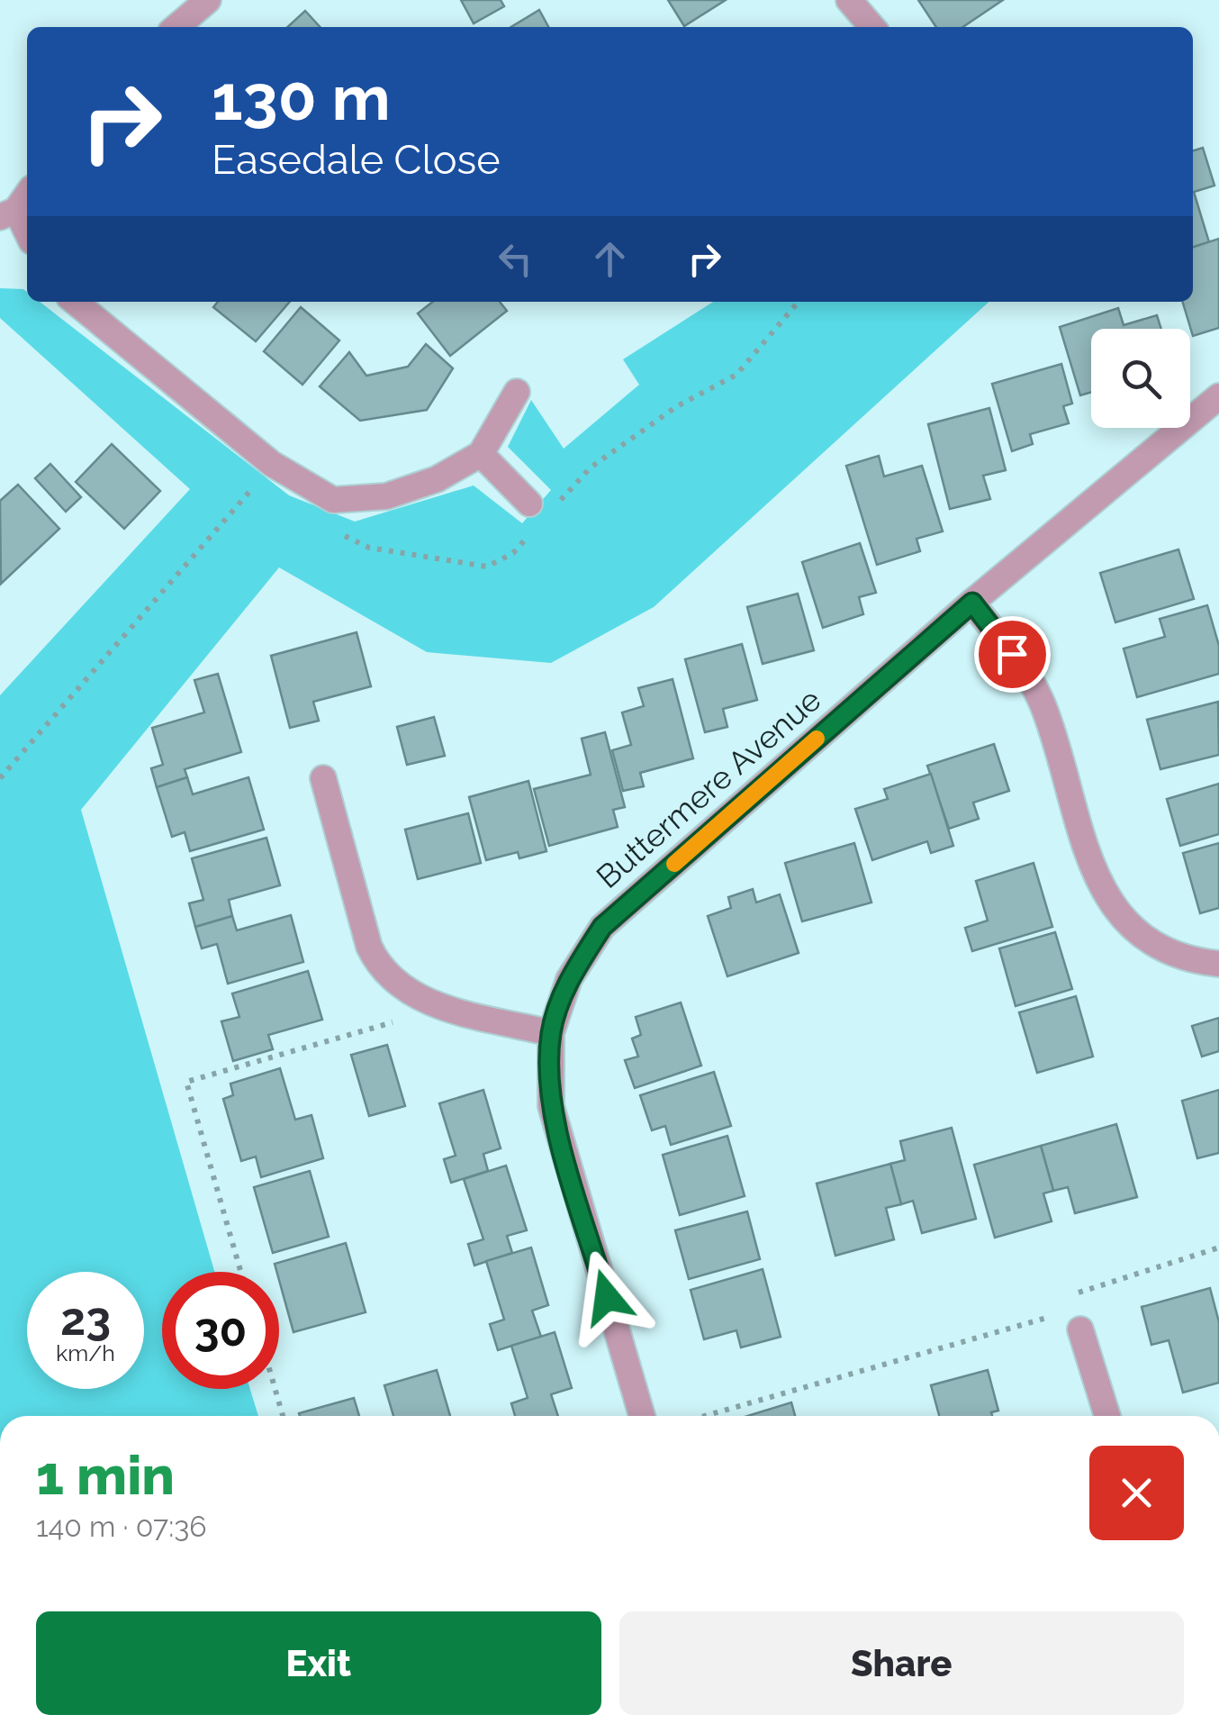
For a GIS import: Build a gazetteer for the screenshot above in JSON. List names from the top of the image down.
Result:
{
  "streets": {
    "street": ["Buttermere Avenue"]
  },
  "page": {
    "turn": ["130 m", "Easedale Close"],
    "speed": "23 km/h",
    "limit": "30",
    "heading": ["1 min", "140 m · 07:36"],
    "buttons": ["Exit", "Share"]
  }
}
